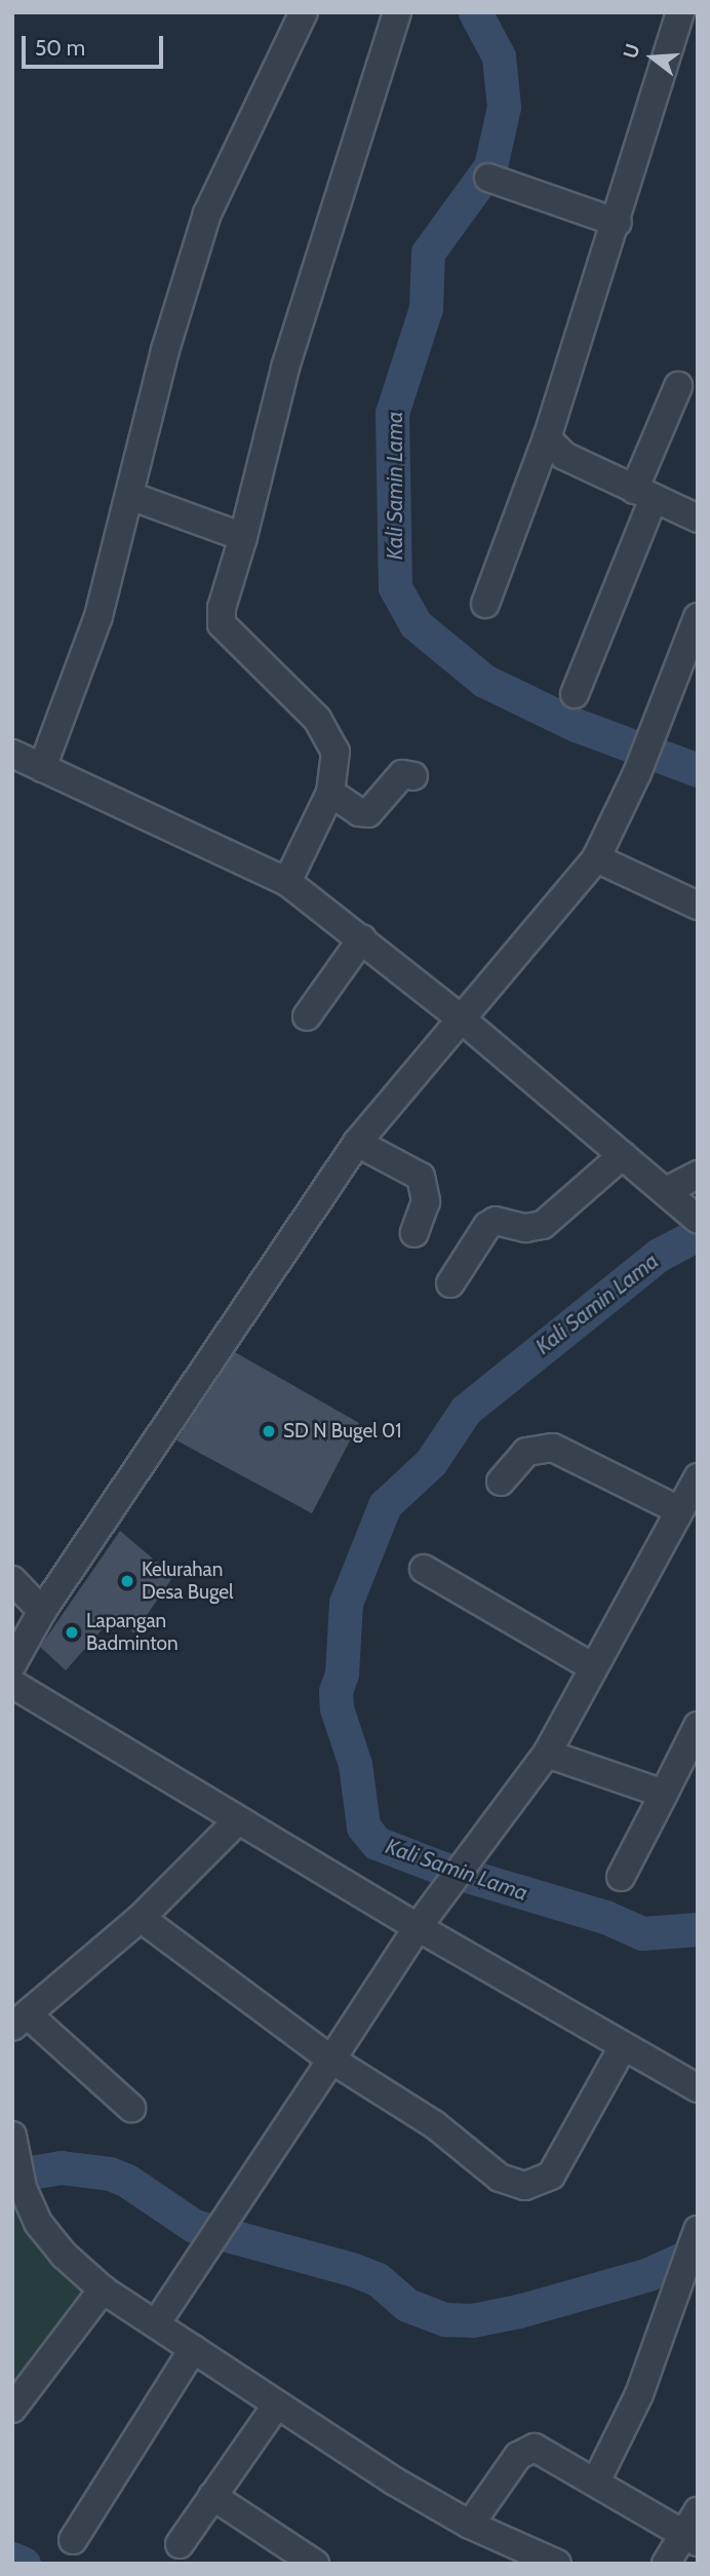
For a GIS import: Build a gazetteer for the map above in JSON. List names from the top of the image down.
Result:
{
  "water": ["Kali Samin Lama"],
  "places": ["SD N Bugel 01", "Kelurahan Desa Bugel", "Lapangan Badminton"],
  "scale_bar": "50 m",
  "north": "left"
}
